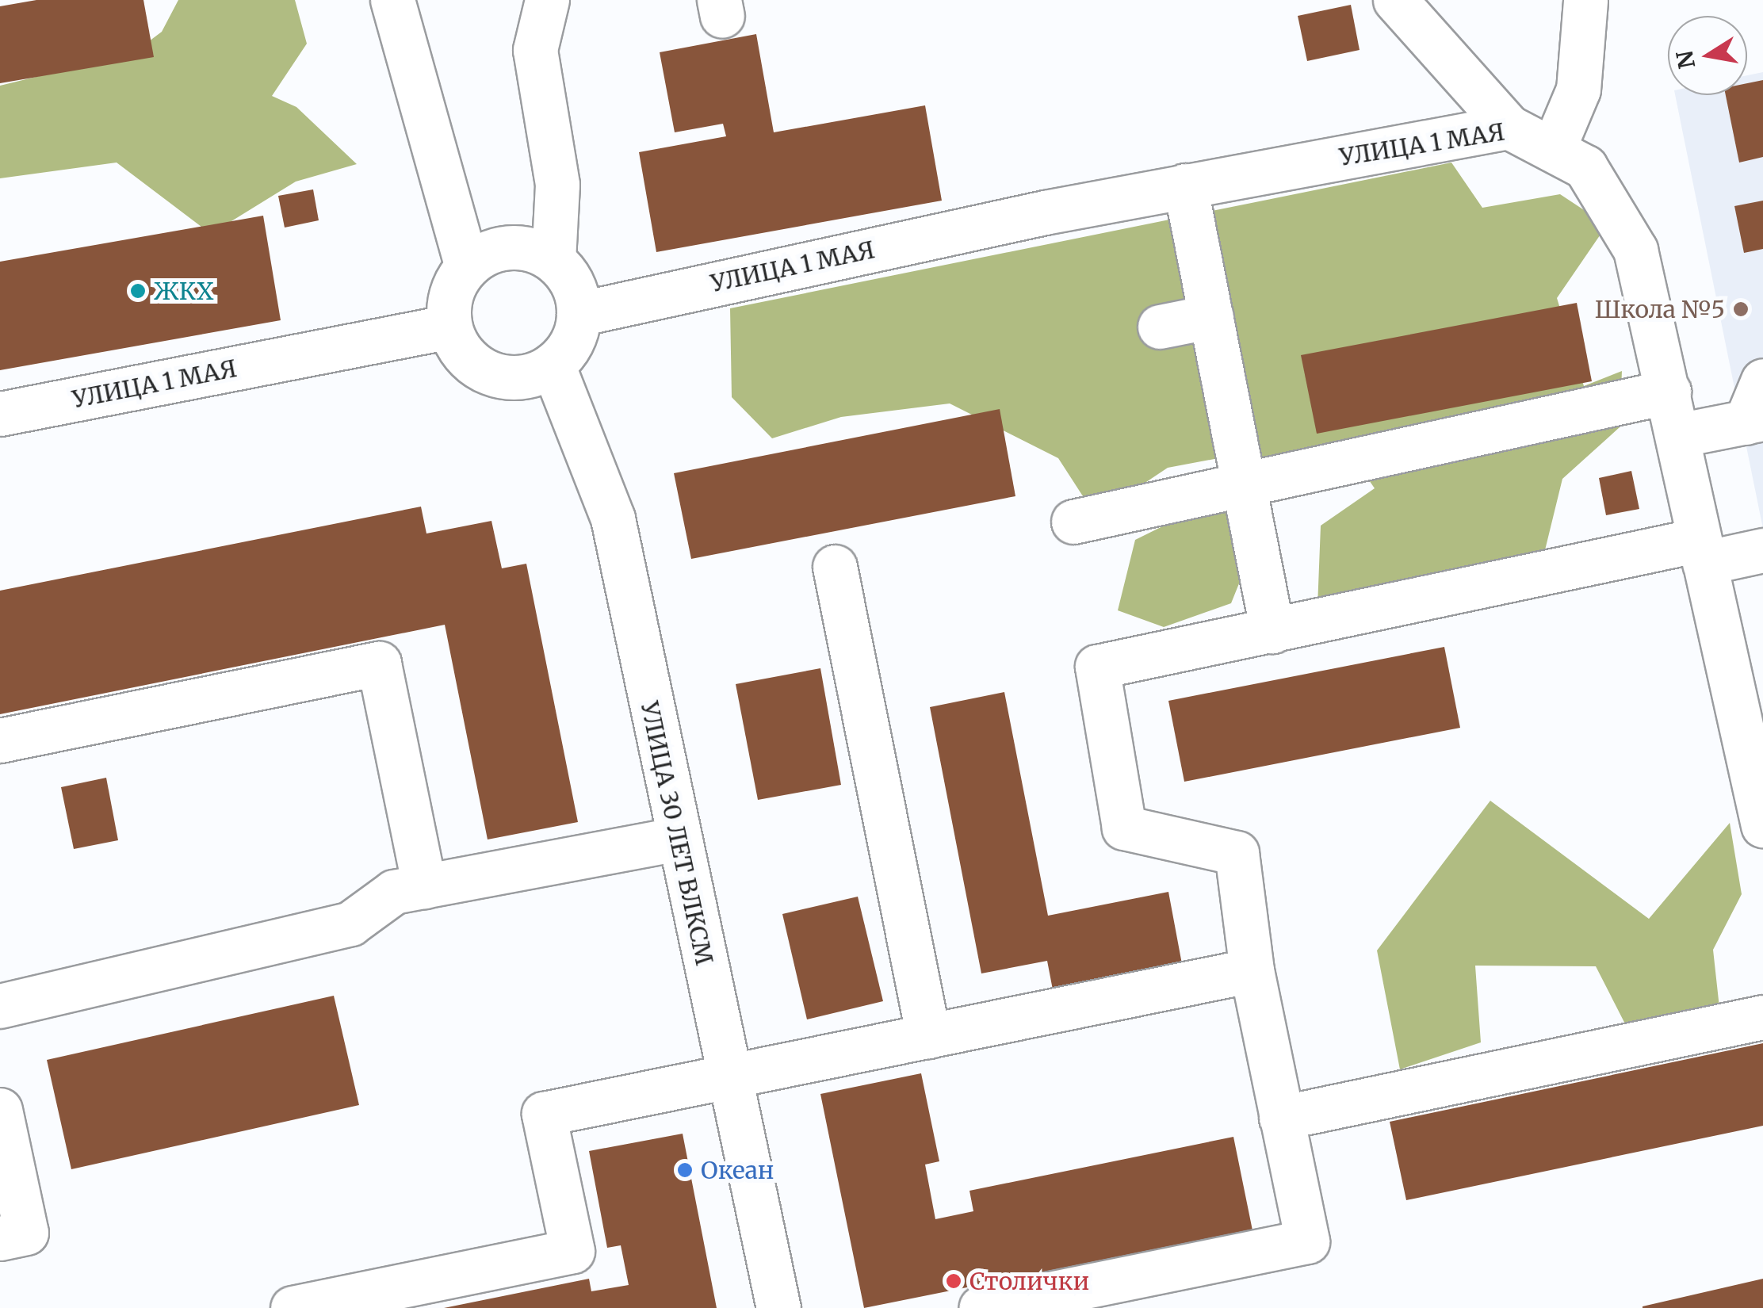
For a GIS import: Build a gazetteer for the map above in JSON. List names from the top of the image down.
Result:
{
  "streets": {
    "street": ["УЛИЦА 1 МАЯ", "УЛИЦА 30 ЛЕТ ВЛКСМ"]
  },
  "crossings": [
    ["УЛИЦА 1 МАЯ", "УЛИЦА 30 ЛЕТ ВЛКСМ"]
  ],
  "places": [
    "ЖКХ",
    "Школа №5",
    "Океан",
    "Столички"
  ],
  "north": "left"
}
